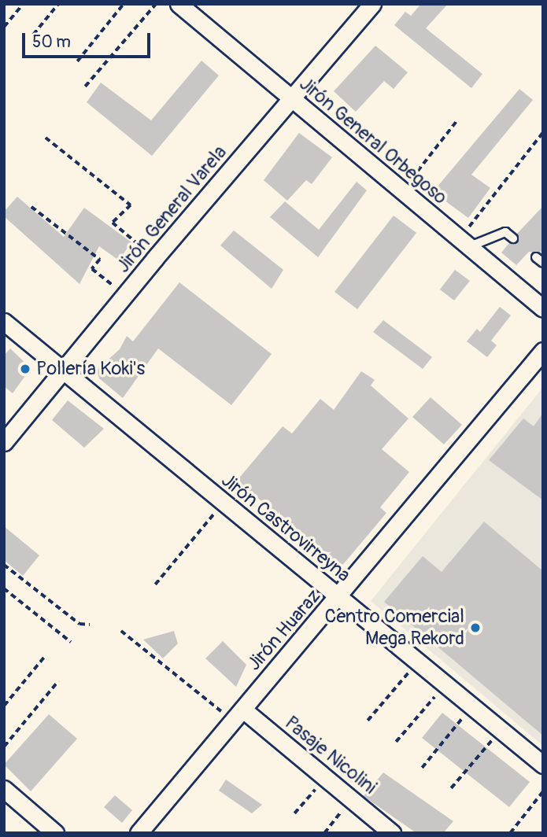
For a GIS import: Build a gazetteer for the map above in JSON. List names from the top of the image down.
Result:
{
  "streets": {
    "street": [
      "Jirón General Orbegoso",
      "Jirón General Varela",
      "Jirón Castrovirreyna",
      "Jirón Huaraz",
      "Pasaje Nicolini"
    ]
  },
  "crossings": [
    ["Jirón General Orbegoso", "Jirón General Varela"],
    ["Jirón General Varela", "Jirón Castrovirreyna"],
    ["Jirón Castrovirreyna", "Jirón Huaraz"],
    ["Jirón Huaraz", "Pasaje Nicolini"]
  ],
  "places": ["Pollería Koki's", "Centro Comercial Mega Rekord"],
  "scale_bar": "50 m"
}
